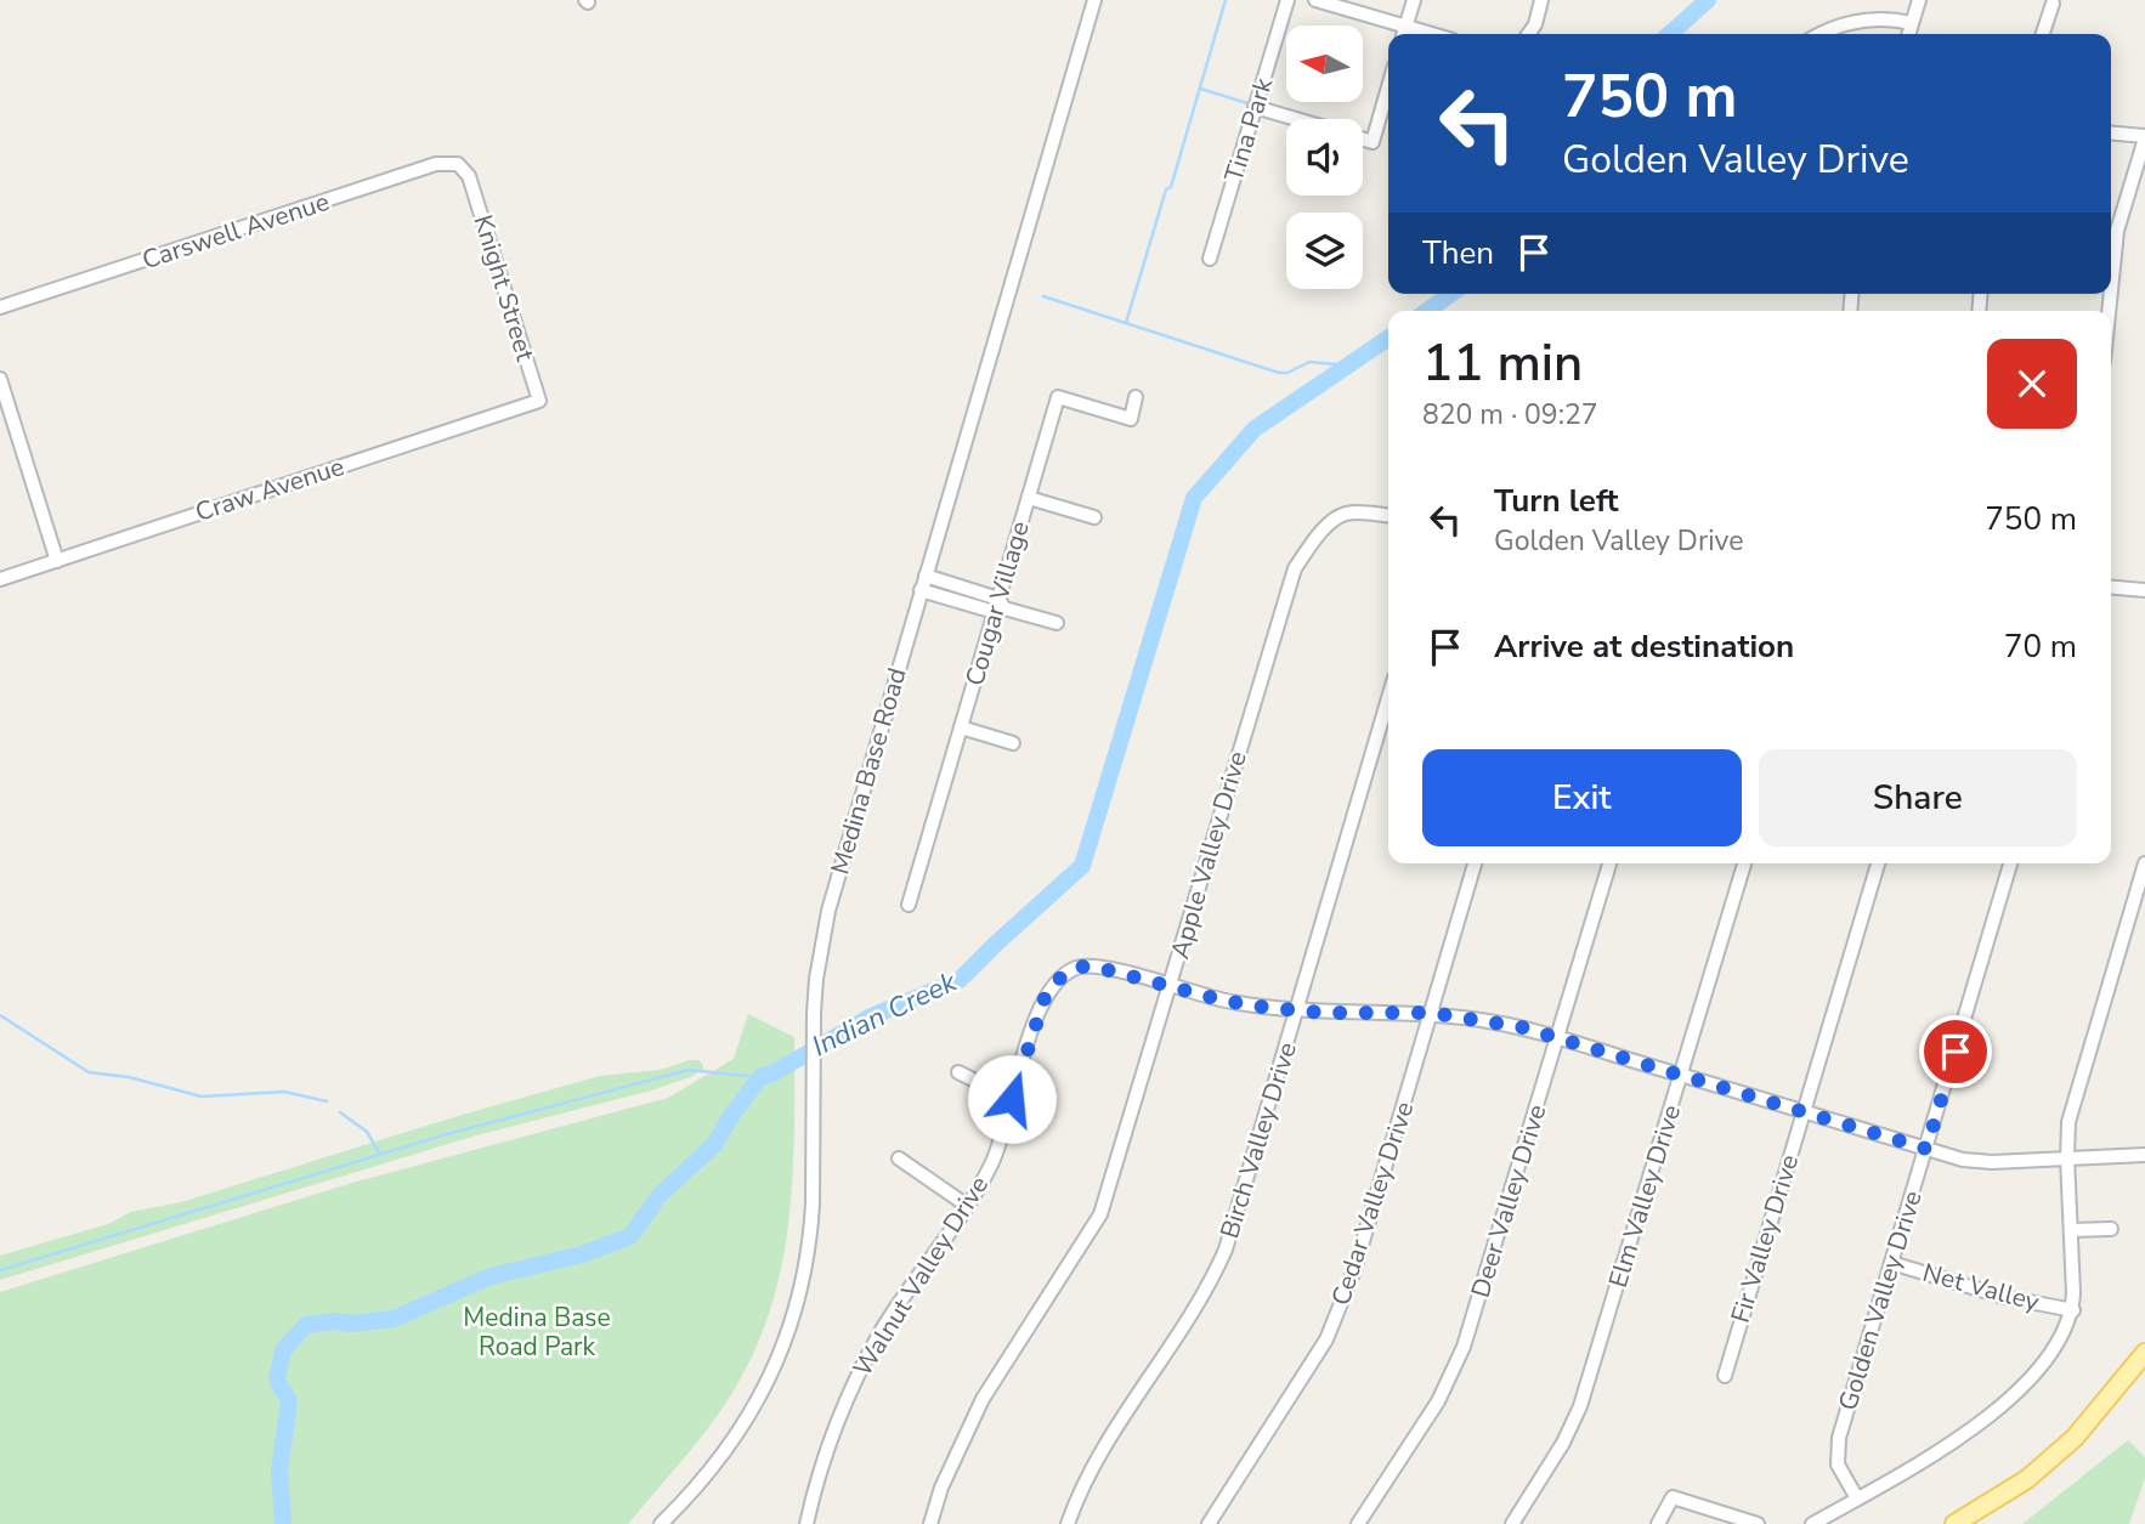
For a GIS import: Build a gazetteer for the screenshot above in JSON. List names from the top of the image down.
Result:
{
  "streets": {
    "street": [
      "Tina Park",
      "Carswell Avenue",
      "Knight Street",
      "Craw Avenue",
      "Cougar Village",
      "Medina Base Road",
      "Apple Valley Drive",
      "Birch Valley Drive",
      "Elm Valley Drive",
      "Deer Valley Drive",
      "Cedar Valley Drive",
      "Fir Valley Drive",
      "Walnut Valley Drive",
      "Net Valley",
      "Golden Valley Drive"
    ]
  },
  "crossings": [
    ["Carswell Avenue", "Knight Street"],
    ["Knight Street", "Craw Avenue"],
    ["Apple Valley Drive", "Walnut Valley Drive"],
    ["Birch Valley Drive", "Walnut Valley Drive"],
    ["Elm Valley Drive", "Walnut Valley Drive"],
    ["Deer Valley Drive", "Walnut Valley Drive"],
    ["Cedar Valley Drive", "Walnut Valley Drive"],
    ["Fir Valley Drive", "Walnut Valley Drive"],
    ["Walnut Valley Drive", "Golden Valley Drive"],
    ["Net Valley", "Golden Valley Drive"]
  ],
  "water": ["Indian Creek"],
  "parks": ["Medina Base Road Park"],
  "north": "left",
  "page": {
    "turn": ["750 m", "Golden Valley Drive"],
    "then": "Then",
    "heading": ["11 min", "820 m · 09:27"],
    "list": [
      {
        "name": "Turn left",
        "note": "Golden Valley Drive",
        "value": "750 m"
      },
      {
        "name": "Arrive at destination",
        "value": "70 m"
      }
    ],
    "buttons": ["Exit", "Share"]
  }
}
